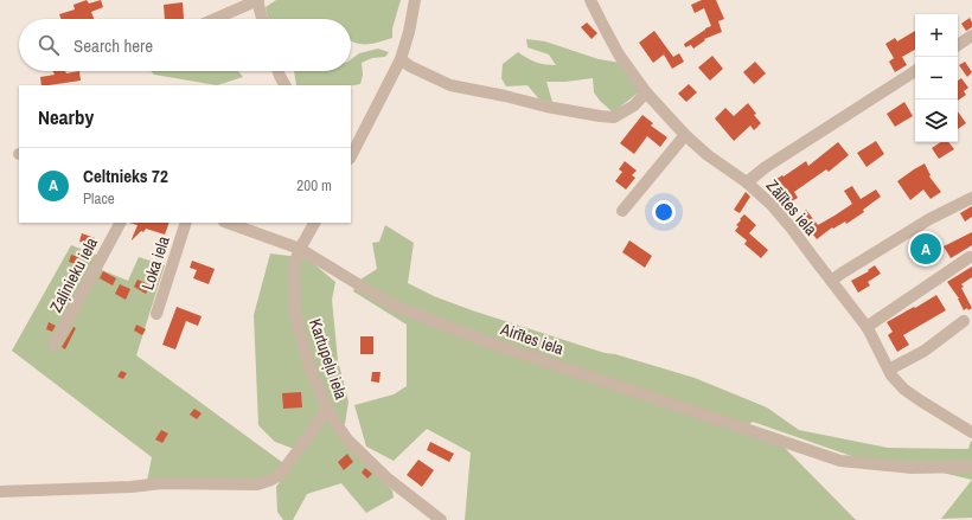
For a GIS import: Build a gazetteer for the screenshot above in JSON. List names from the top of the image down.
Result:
{
  "streets": {
    "street": [
      "Zālītes iela",
      "Loka iela",
      "Zaļinieku iela",
      "Airītes iela",
      "Kartupeļu iela"
    ]
  },
  "crossings": [
    ["Airītes iela", "Kartupeļu iela"]
  ],
  "page": {
    "map_buttons": ["+", "−"],
    "search": "Search here",
    "heading": "Nearby",
    "list": [
      {
        "mark": "A",
        "name": "Celtnieks 72",
        "note": "Place",
        "value": "200 m"
      }
    ],
    "pins": "A"
  }
}
